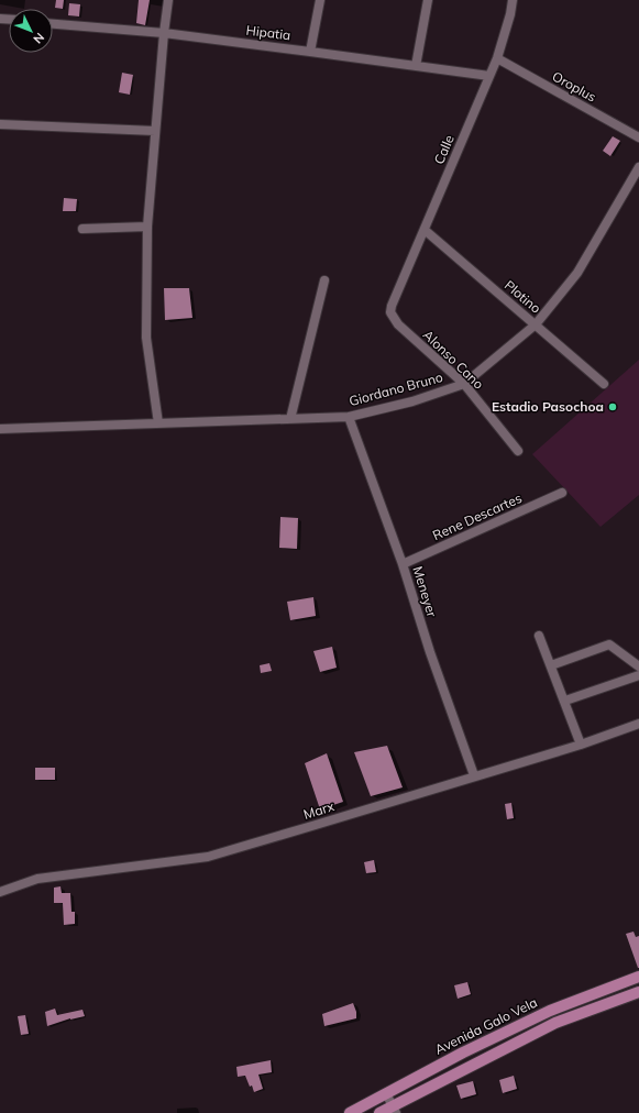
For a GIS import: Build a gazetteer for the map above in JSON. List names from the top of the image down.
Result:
{
  "streets": {
    "main road": ["Avenida Galo Vela"],
    "street": [
      "Hipatia",
      "Oroplus",
      "Calle",
      "Plotino",
      "Alonso Cano",
      "Giordano Bruno",
      "Rene Descartes",
      "Meneyer",
      "Marx"
    ]
  },
  "crossings": [
    ["Hipatia", "Calle"],
    ["Oroplus", "Calle"],
    ["Calle", "Plotino"],
    ["Calle", "Alonso Cano"],
    ["Plotino", "Giordano Bruno"],
    ["Alonso Cano", "Giordano Bruno"],
    ["Giordano Bruno", "Meneyer"],
    ["Rene Descartes", "Meneyer"],
    ["Meneyer", "Marx"]
  ],
  "places": ["Estadio Pasochoa"],
  "north": "bottom right"
}
